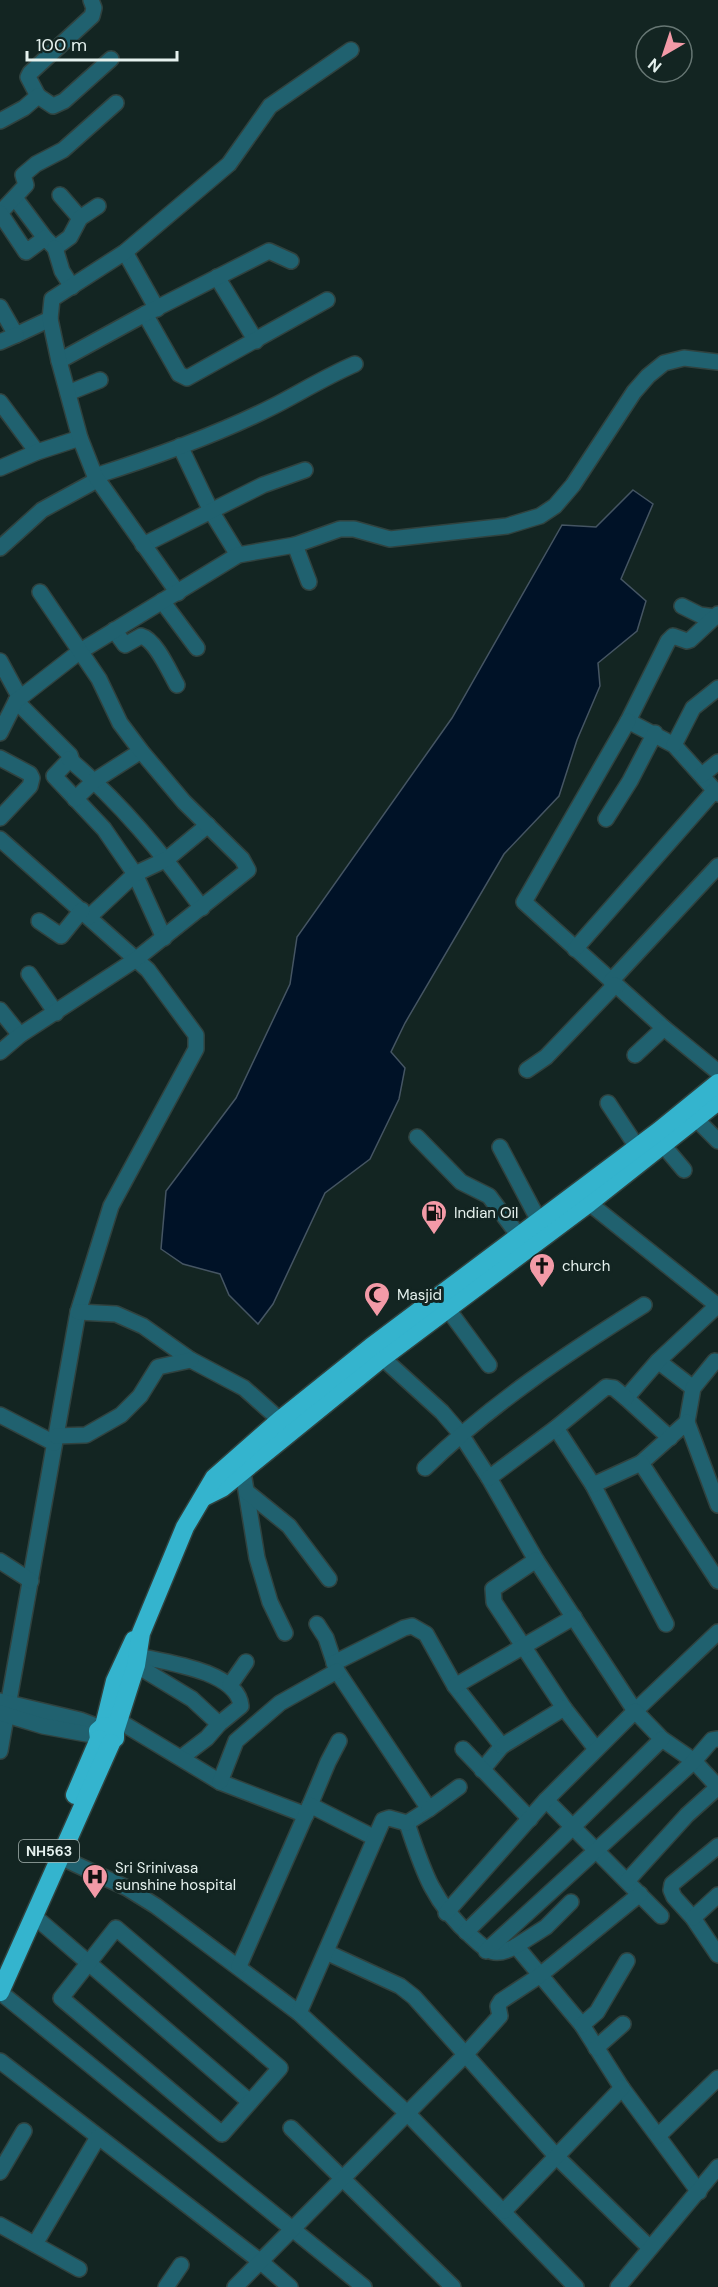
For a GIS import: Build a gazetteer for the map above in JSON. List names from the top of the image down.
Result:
{
  "streets": {
    "highway": ["NH563"]
  },
  "places": {
    "fuel station": ["Indian Oil"],
    "church": ["church"],
    "mosque": ["Masjid"],
    "hospital": ["Sri Srinivasa sunshine hospital"]
  },
  "scale_bar": "100 m",
  "north": "bottom left"
}
